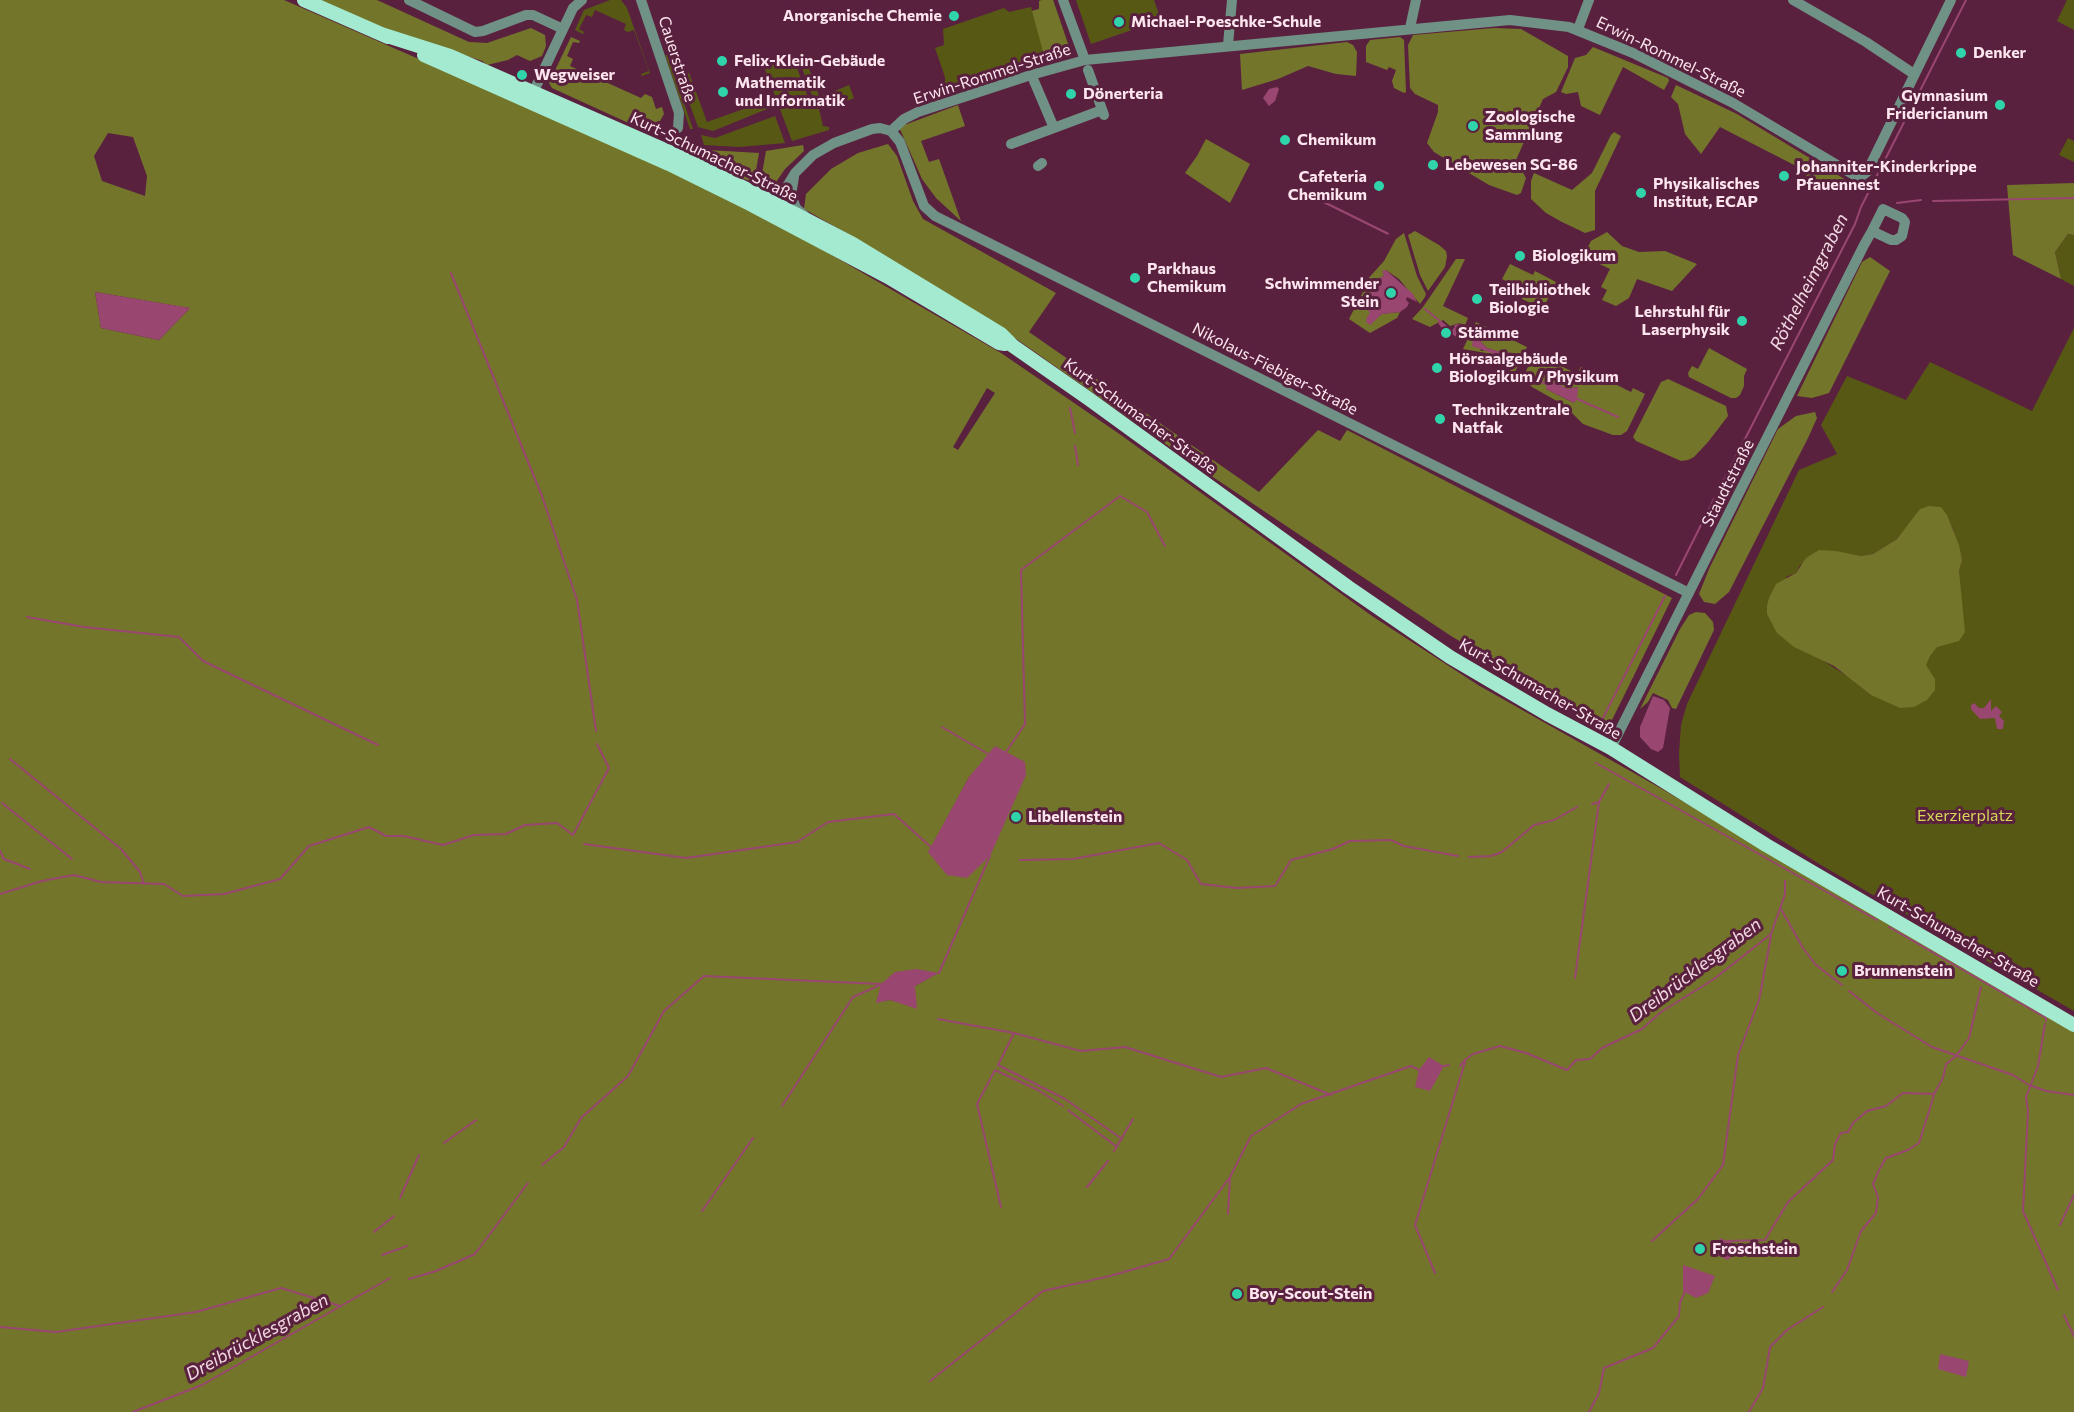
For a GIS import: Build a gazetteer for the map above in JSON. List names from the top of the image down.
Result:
{
  "streets": {
    "main road": ["Kurt-Schumacher-Straße"],
    "street": [
      "Erwin-Rommel-Straße",
      "Cauerstraße",
      "Nikolaus-Fiebiger-Straße",
      "Staudtstraße"
    ]
  },
  "crossings": [
    ["Erwin-Rommel-Straße", "Nikolaus-Fiebiger-Straße"],
    ["Kurt-Schumacher-Straße", "Staudtstraße"],
    ["Nikolaus-Fiebiger-Straße", "Staudtstraße"]
  ],
  "water": ["Röthelheimgraben", "Dreibrücklesgraben"],
  "parks": ["Exerzierplatz"],
  "places": [
    "Anorganische Chemie",
    "Michael-Poeschke-Schule",
    "Denker",
    "Felix-Klein-Gebäude",
    "Wegweiser",
    "Mathematik und Informatik",
    "Dönerteria",
    "Gymnasium Fridericianum",
    "Zoologische Sammlung",
    "Chemikum",
    "Lebewesen SG-86",
    "Johanniter-Kinderkrippe Pfauennest",
    "Cafeteria Chemikum",
    "Physikalisches Institut, ECAP",
    "Biologikum",
    "Parkhaus Chemikum",
    "Schwimmender Stein",
    "Teilbibliothek Biologie",
    "Lehrstuhl für Laserphysik",
    "Stämme",
    "Hörsaalgebäude Biologikum / Physikum",
    "Technikzentrale Natfak",
    "Libellenstein",
    "Brunnenstein",
    "Froschstein",
    "Boy-Scout-Stein"
  ]
}
